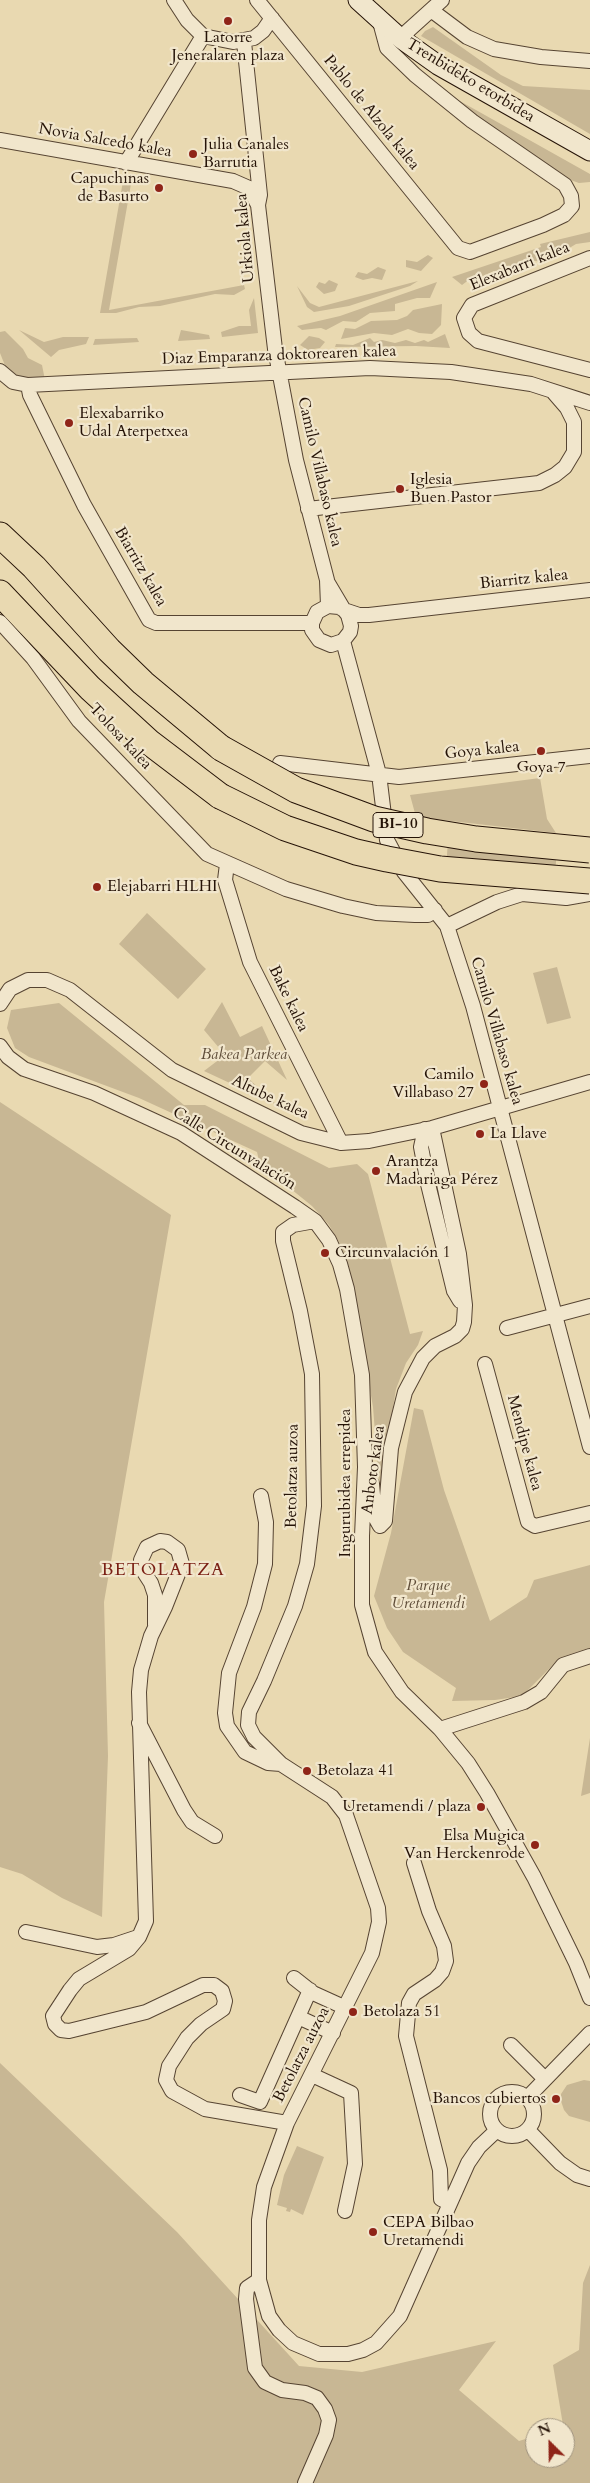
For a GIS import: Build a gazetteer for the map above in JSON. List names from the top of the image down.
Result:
{
  "streets": {
    "highway": ["BI-10"],
    "street": [
      "Trenbideko etorbidea",
      "Pablo de Alzola kalea",
      "Novia Salcedo kalea",
      "Urkiola kalea",
      "Elexabarri kalea",
      "Diaz Emparanza doktorearen kalea",
      "Camilo Villabaso kalea",
      "Biarritz kalea",
      "Tolosa kalea",
      "Goya kalea",
      "Bake kalea",
      "Altube kalea",
      "Calle Circunvalación",
      "Mendipe kalea",
      "Anboto kalea",
      "Betolatza auzoa",
      "Ingurubidea errepidea"
    ]
  },
  "crossings": [
    ["Trenbideko etorbidea", "Pablo de Alzola kalea"],
    ["Novia Salcedo kalea", "Urkiola kalea"],
    ["Urkiola kalea", "Diaz Emparanza doktorearen kalea"],
    ["Urkiola kalea", "Camilo Villabaso kalea"],
    ["Diaz Emparanza doktorearen kalea", "Camilo Villabaso kalea"],
    ["Diaz Emparanza doktorearen kalea", "Biarritz kalea"],
    ["Camilo Villabaso kalea", "Biarritz kalea"],
    ["Camilo Villabaso kalea", "Tolosa kalea"],
    ["Camilo Villabaso kalea", "Goya kalea"],
    ["Tolosa kalea", "Bake kalea"],
    ["Bake kalea", "Altube kalea"],
    ["Altube kalea", "Anboto kalea"],
    ["Calle Circunvalación", "Betolatza auzoa"],
    ["Calle Circunvalación", "Ingurubidea errepidea"],
    ["Anboto kalea", "Ingurubidea errepidea"],
    ["Betolatza auzoa", "Ingurubidea errepidea"]
  ],
  "districts": ["BETOLATZA"],
  "parks": ["Bakea Parkea", "Parque Uretamendi"],
  "places": [
    "Latorre Jeneralaren plaza",
    "Julia Canales Barrutia",
    "Capuchinas de Basurto",
    "Elexabarriko Udal Aterpetxea",
    "Iglesia Buen Pastor",
    "Goya 7",
    "Elejabarri HLHI",
    "Camilo Villabaso 27",
    "La Llave",
    "Arantza Madariaga Pérez",
    "Circunvalación 1",
    "Betolaza 41",
    "Uretamendi / plaza",
    "Elsa Mugica Van Herckenrode",
    "Betolaza 51",
    "Bancos cubiertos",
    "CEPA Bilbao Uretamendi"
  ],
  "north": "top left"
}
